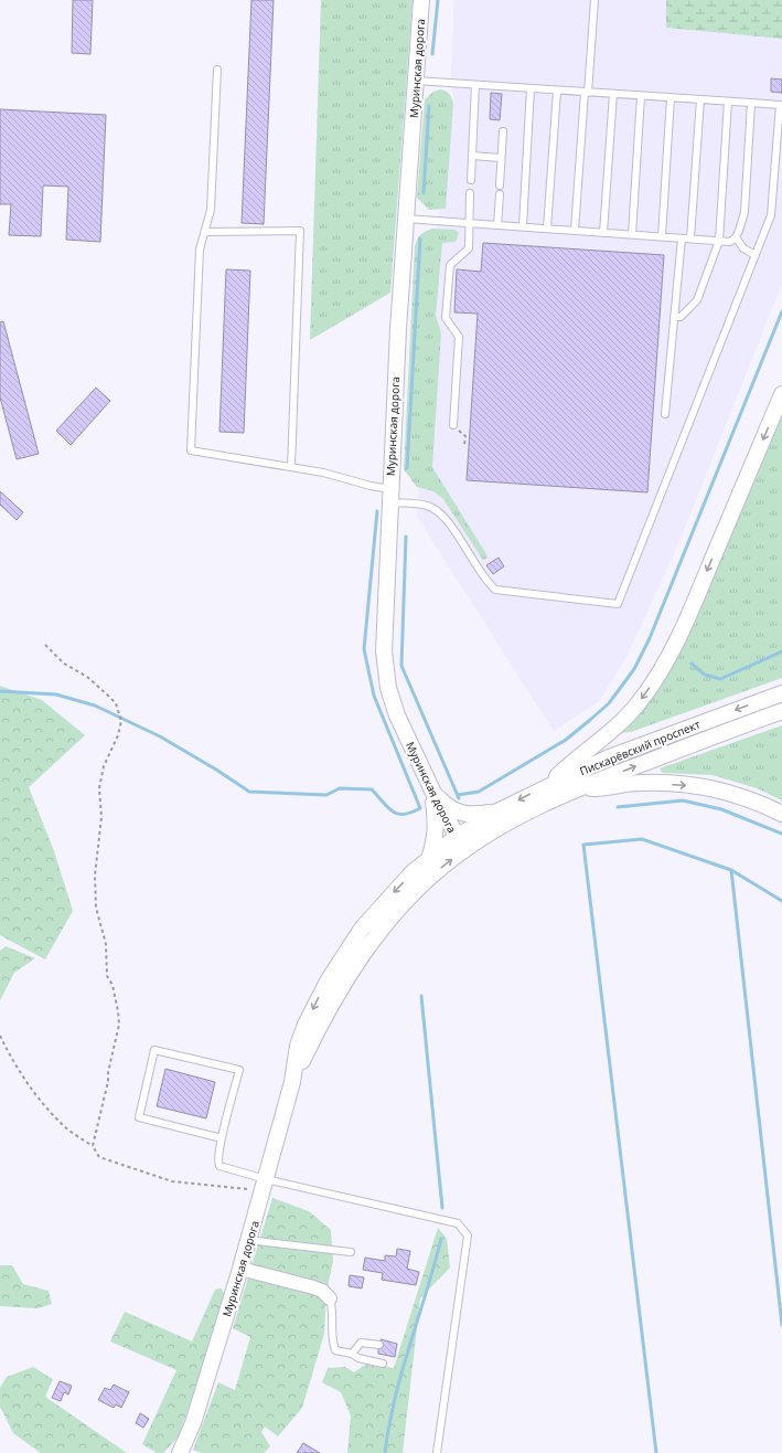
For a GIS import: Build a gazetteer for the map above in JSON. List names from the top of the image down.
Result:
{
  "streets": {
    "street": ["Муринская дорога", "Пискарёвский проспект"]
  },
  "crossings": [
    ["Муринская дорога", "Пискарёвский проспект"]
  ]
}
